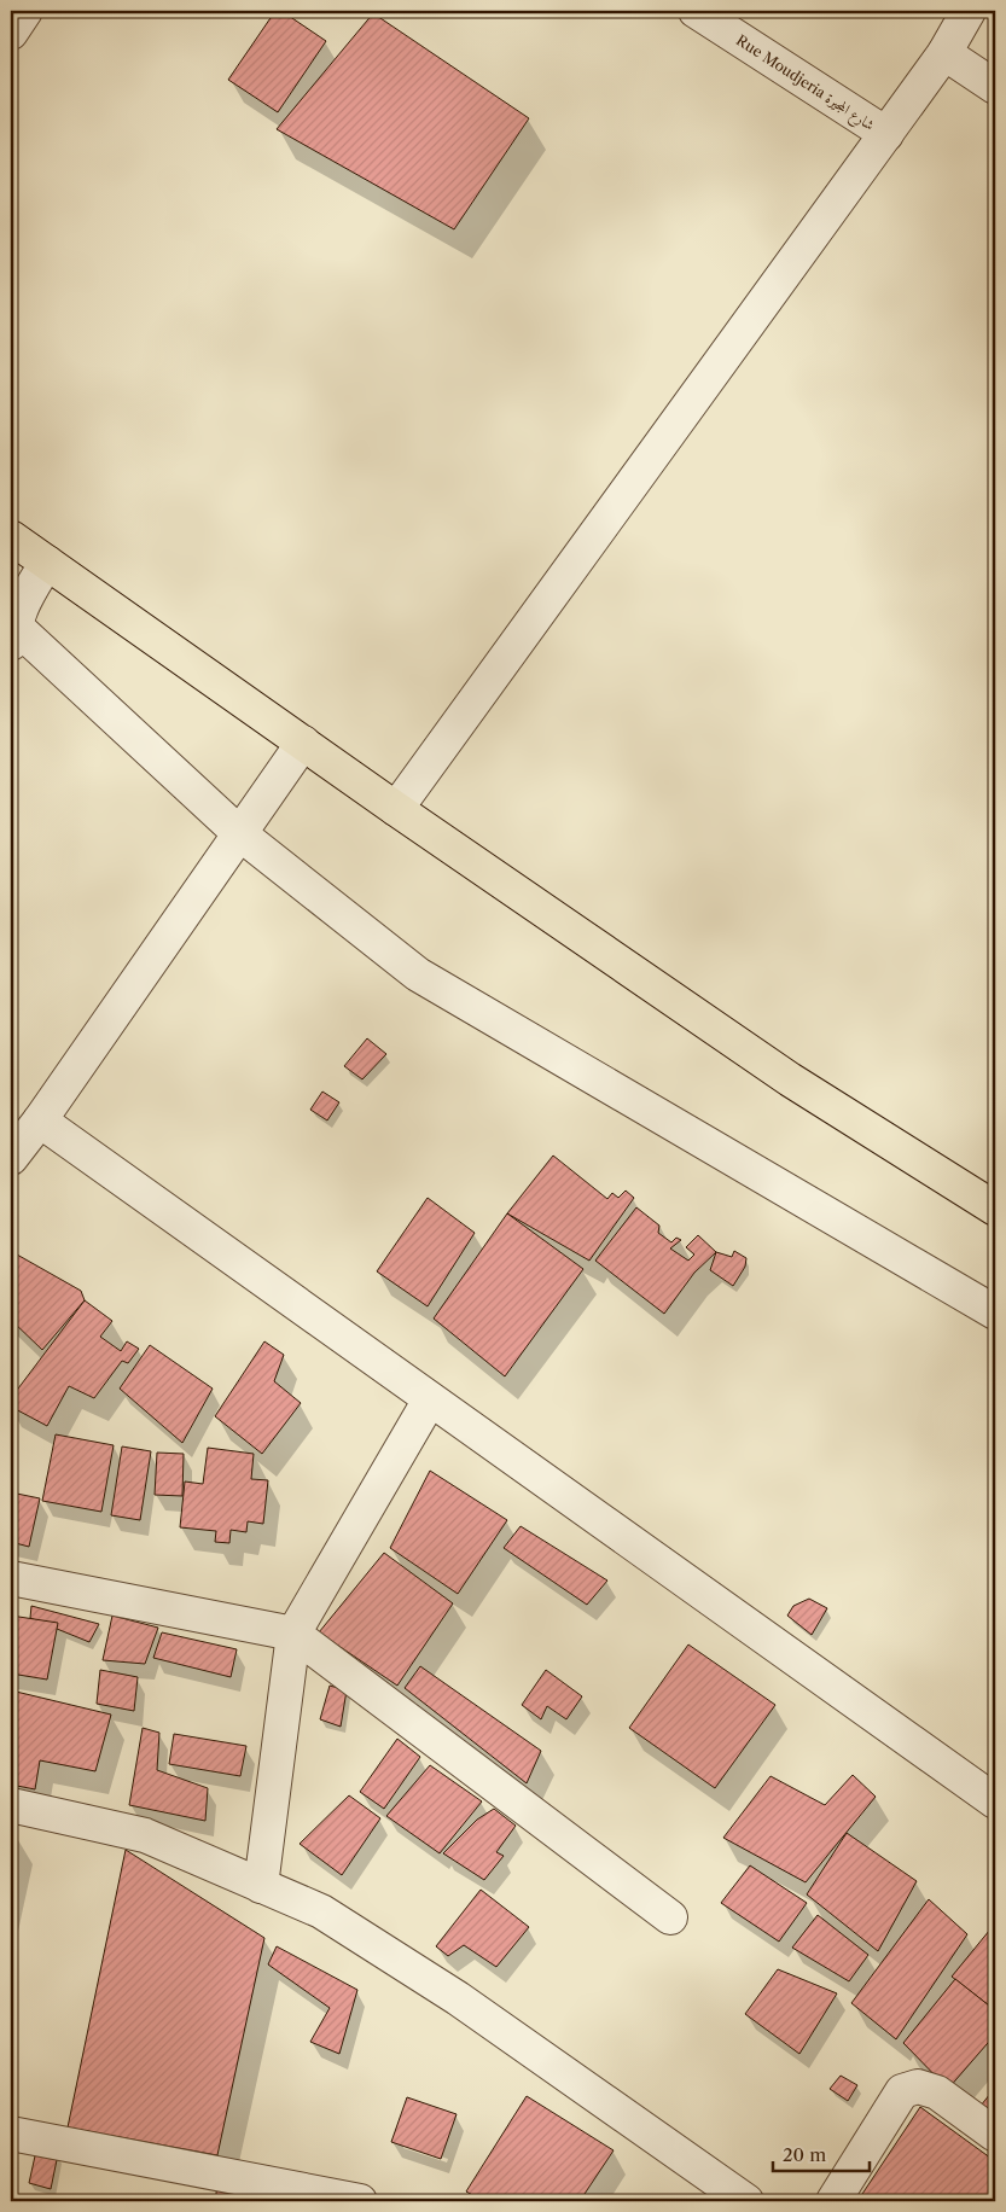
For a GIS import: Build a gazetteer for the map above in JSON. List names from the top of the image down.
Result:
{
  "streets": {
    "street": ["Rue Moudjeria شارع المجيرة"]
  },
  "scale_bar": "20 m"
}
